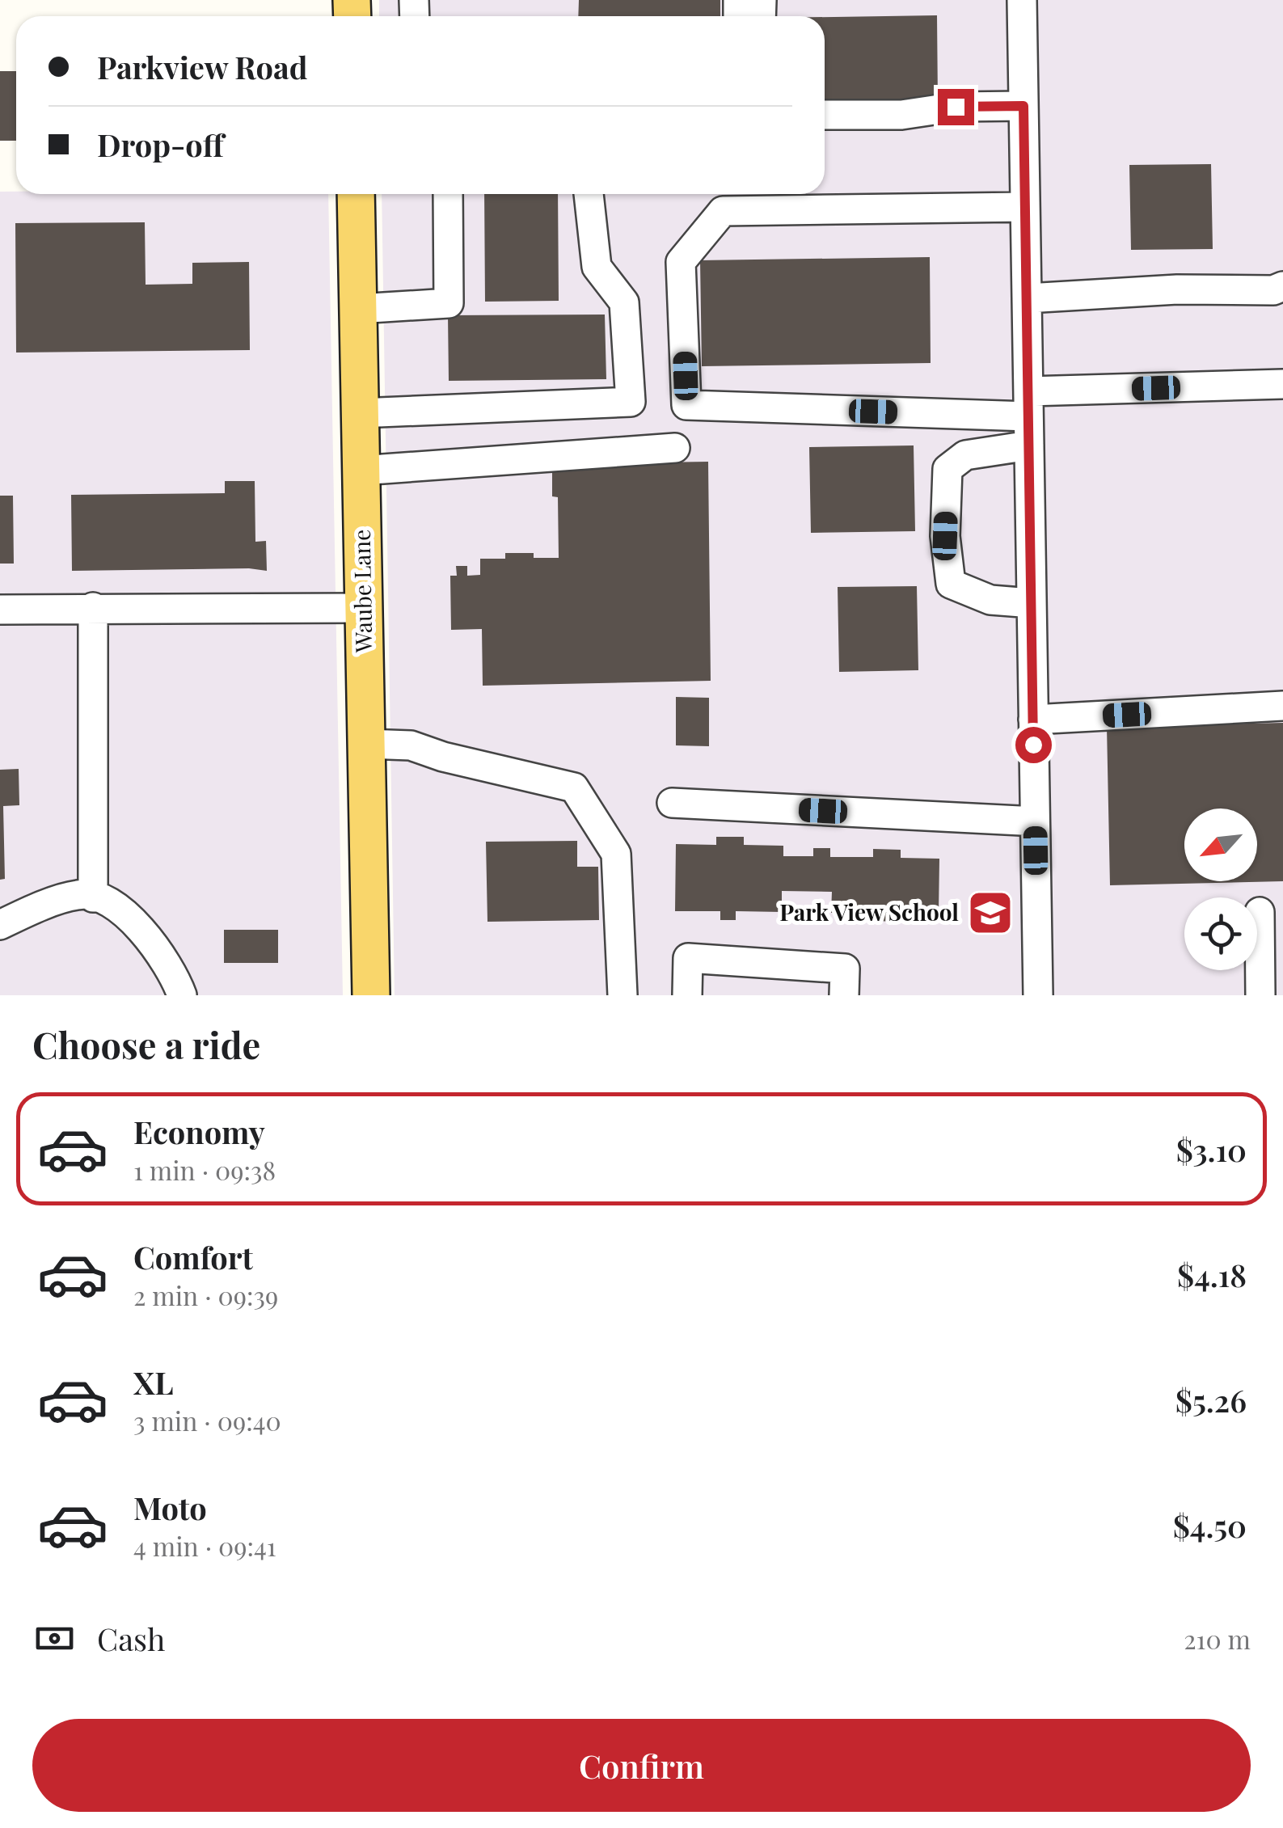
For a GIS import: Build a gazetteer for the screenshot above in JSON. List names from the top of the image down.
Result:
{
  "streets": {
    "main road": ["Waube Lane"]
  },
  "places": {
    "school or university": ["Park View School"]
  },
  "north": "bottom left",
  "page": {
    "banner": ["Parkview Road", "Drop-off"],
    "heading": "Choose a ride",
    "list": [
      {
        "name": "Economy",
        "note": "1 min · 09:38",
        "value": "$3.10"
      },
      {
        "name": "Comfort",
        "note": "2 min · 09:39",
        "value": "$4.18"
      },
      {
        "name": "XL",
        "note": "3 min · 09:40",
        "value": "$5.26"
      },
      {
        "name": "Moto",
        "note": "4 min · 09:41",
        "value": "$4.50"
      }
    ],
    "pay": ["Cash", "210 m"],
    "buttons": "Confirm"
  }
}
